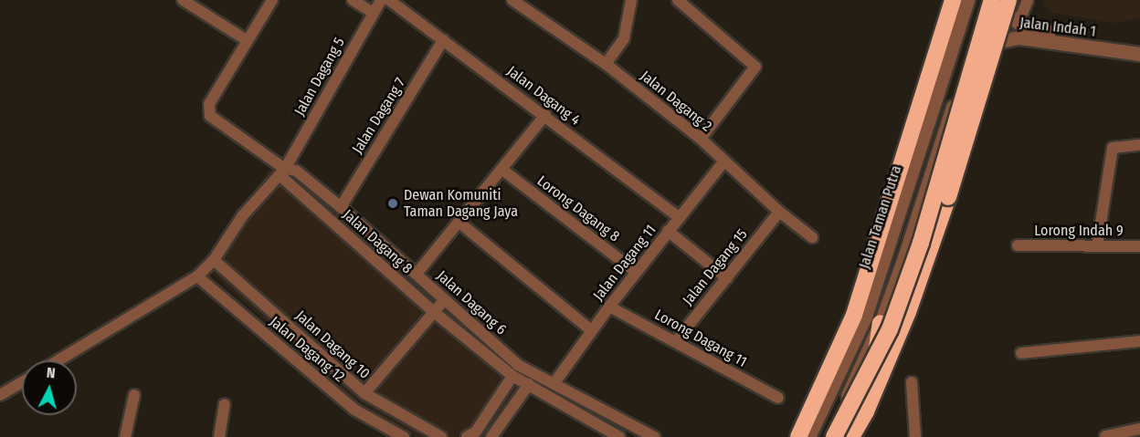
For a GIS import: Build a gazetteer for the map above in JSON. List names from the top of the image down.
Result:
{
  "streets": {
    "street": [
      "Jalan Indah 1",
      "Jalan Dagang 5",
      "Jalan Dagang 4",
      "Jalan Dagang 2",
      "Jalan Dagang 7",
      "Lorong Dagang 8",
      "Jalan Taman Putra",
      "Lorong Indah 9",
      "Jalan Dagang 8",
      "Jalan Dagang 11",
      "Jalan Dagang 15",
      "Jalan Dagang 6",
      "Lorong Dagang 11",
      "Jalan Dagang 10",
      "Jalan Dagang 12"
    ]
  },
  "crossings": [
    ["Jalan Dagang 5", "Jalan Dagang 8"],
    ["Jalan Dagang 5", "Jalan Dagang 6"],
    ["Jalan Dagang 4", "Jalan Dagang 7"],
    ["Jalan Dagang 4", "Jalan Dagang 11"],
    ["Jalan Dagang 2", "Jalan Dagang 11"],
    ["Jalan Dagang 2", "Jalan Dagang 15"],
    ["Jalan Dagang 7", "Jalan Dagang 6"],
    ["Lorong Dagang 8", "Jalan Dagang 11"],
    ["Jalan Dagang 8", "Jalan Dagang 6"],
    ["Jalan Dagang 11", "Jalan Dagang 6"],
    ["Jalan Dagang 11", "Lorong Dagang 11"],
    ["Jalan Dagang 15", "Lorong Dagang 11"]
  ],
  "places": ["Dewan Komuniti Taman Dagang Jaya"],
  "north": "top"
}
